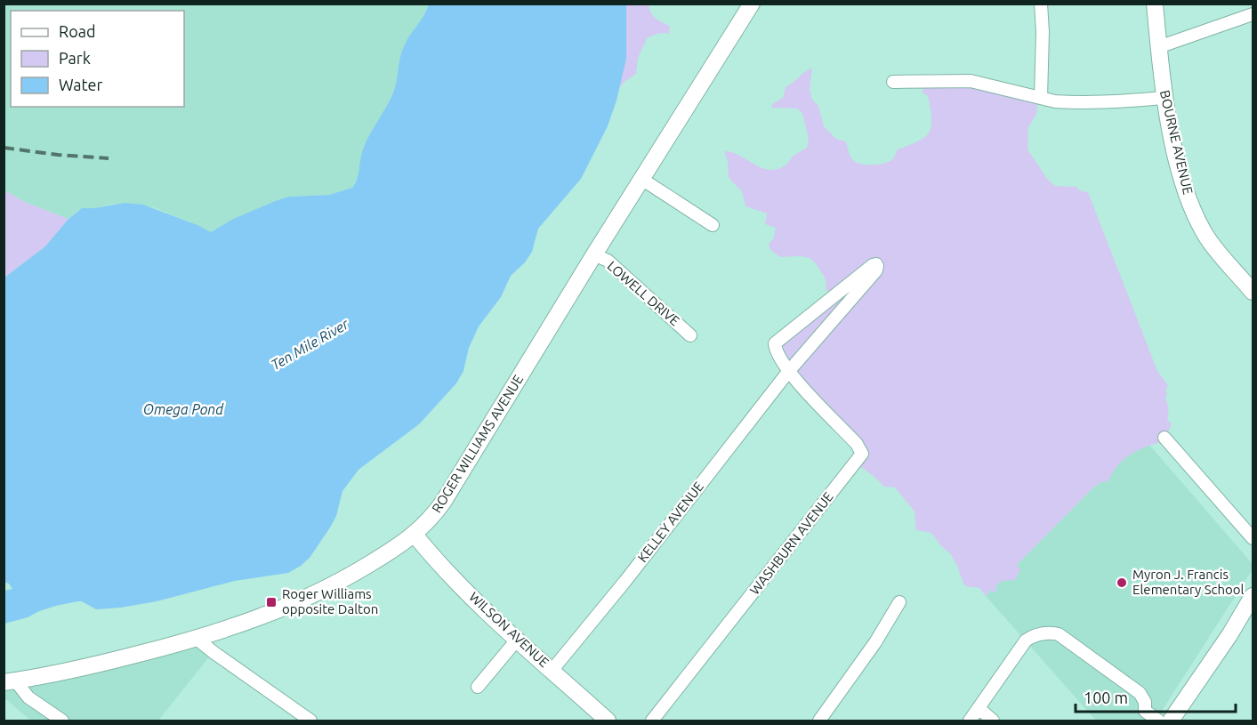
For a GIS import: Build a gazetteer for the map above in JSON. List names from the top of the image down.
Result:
{
  "streets": {
    "main road": ["BOURNE AVENUE", "ROGER WILLIAMS AVENUE", "WILSON AVENUE"],
    "street": ["LOWELL DRIVE", "KELLEY AVENUE", "WASHBURN AVENUE"]
  },
  "crossings": [
    ["LOWELL DRIVE", "ROGER WILLIAMS AVENUE"],
    ["ROGER WILLIAMS AVENUE", "WILSON AVENUE"],
    ["KELLEY AVENUE", "WASHBURN AVENUE"],
    ["KELLEY AVENUE", "WILSON AVENUE"]
  ],
  "water": ["Ten Mile River", "Omega Pond"],
  "places": {
    "other": ["Myron J. Francis Elementary School"],
    "transit": ["Roger Williams opposite Dalton"]
  },
  "legend": ["Road", "Park", "Water"],
  "scale_bar": "100 m"
}
